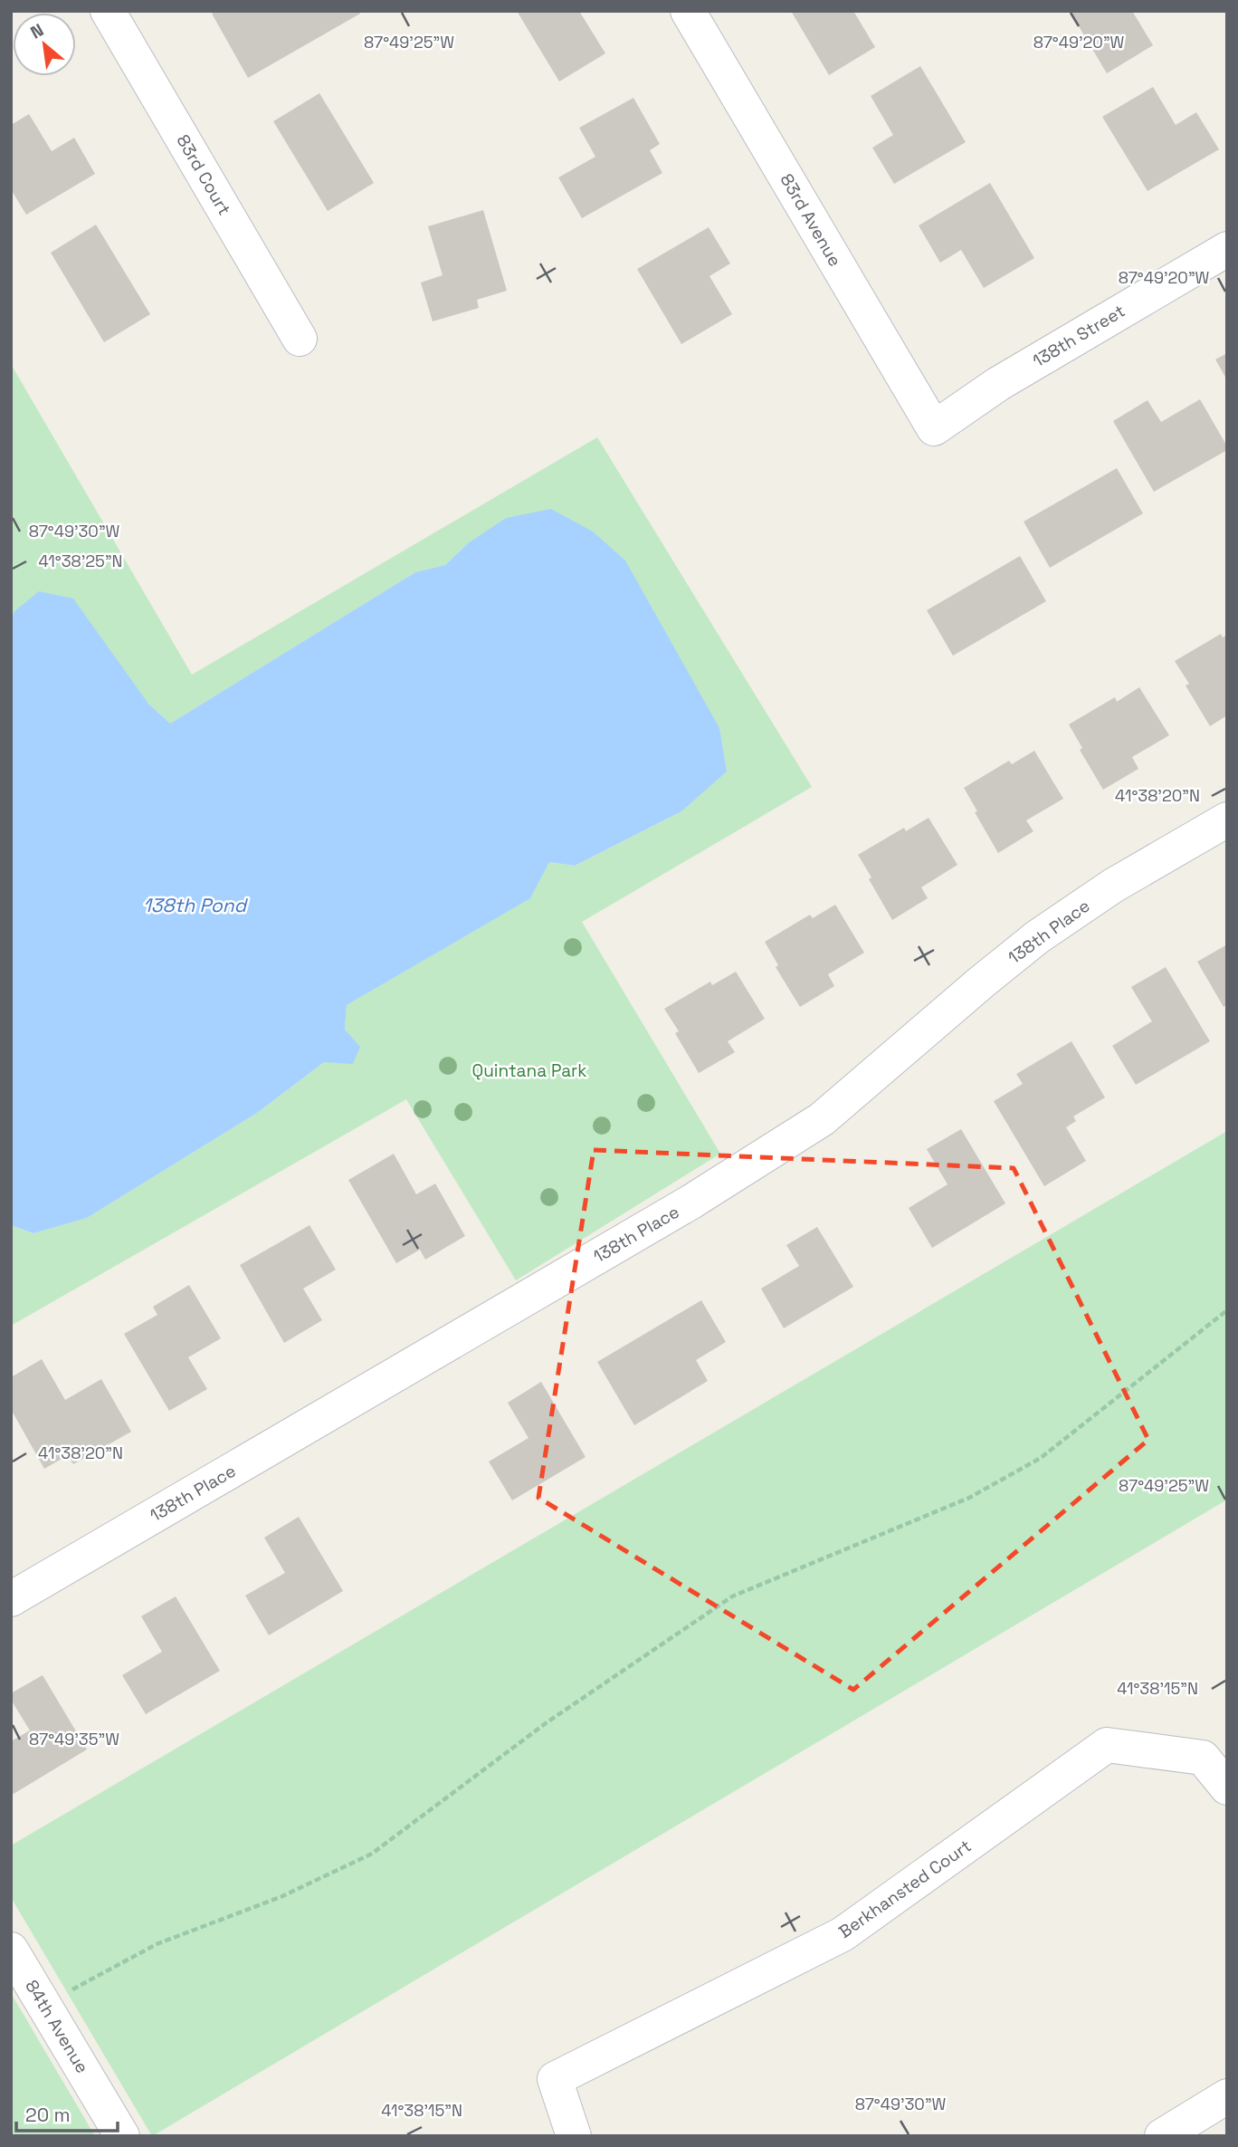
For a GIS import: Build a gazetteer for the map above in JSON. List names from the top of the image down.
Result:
{
  "streets": {
    "street": [
      "83rd Court",
      "83rd Avenue",
      "138th Street",
      "138th Place",
      "Berkhansted Court",
      "84th Avenue"
    ]
  },
  "crossings": [
    ["83rd Avenue", "138th Street"]
  ],
  "water": ["138th Pond"],
  "parks": ["Quintana Park"],
  "scale_bar": "20 m",
  "north": "top left",
  "coordinates": [
    "87°49'25\"W",
    "87°49'20\"W",
    "87°49'30\"W",
    "41°38'25\"N",
    "41°38'20\"N",
    "41°38'15\"N",
    "87°49'35\"W"
  ]
}
